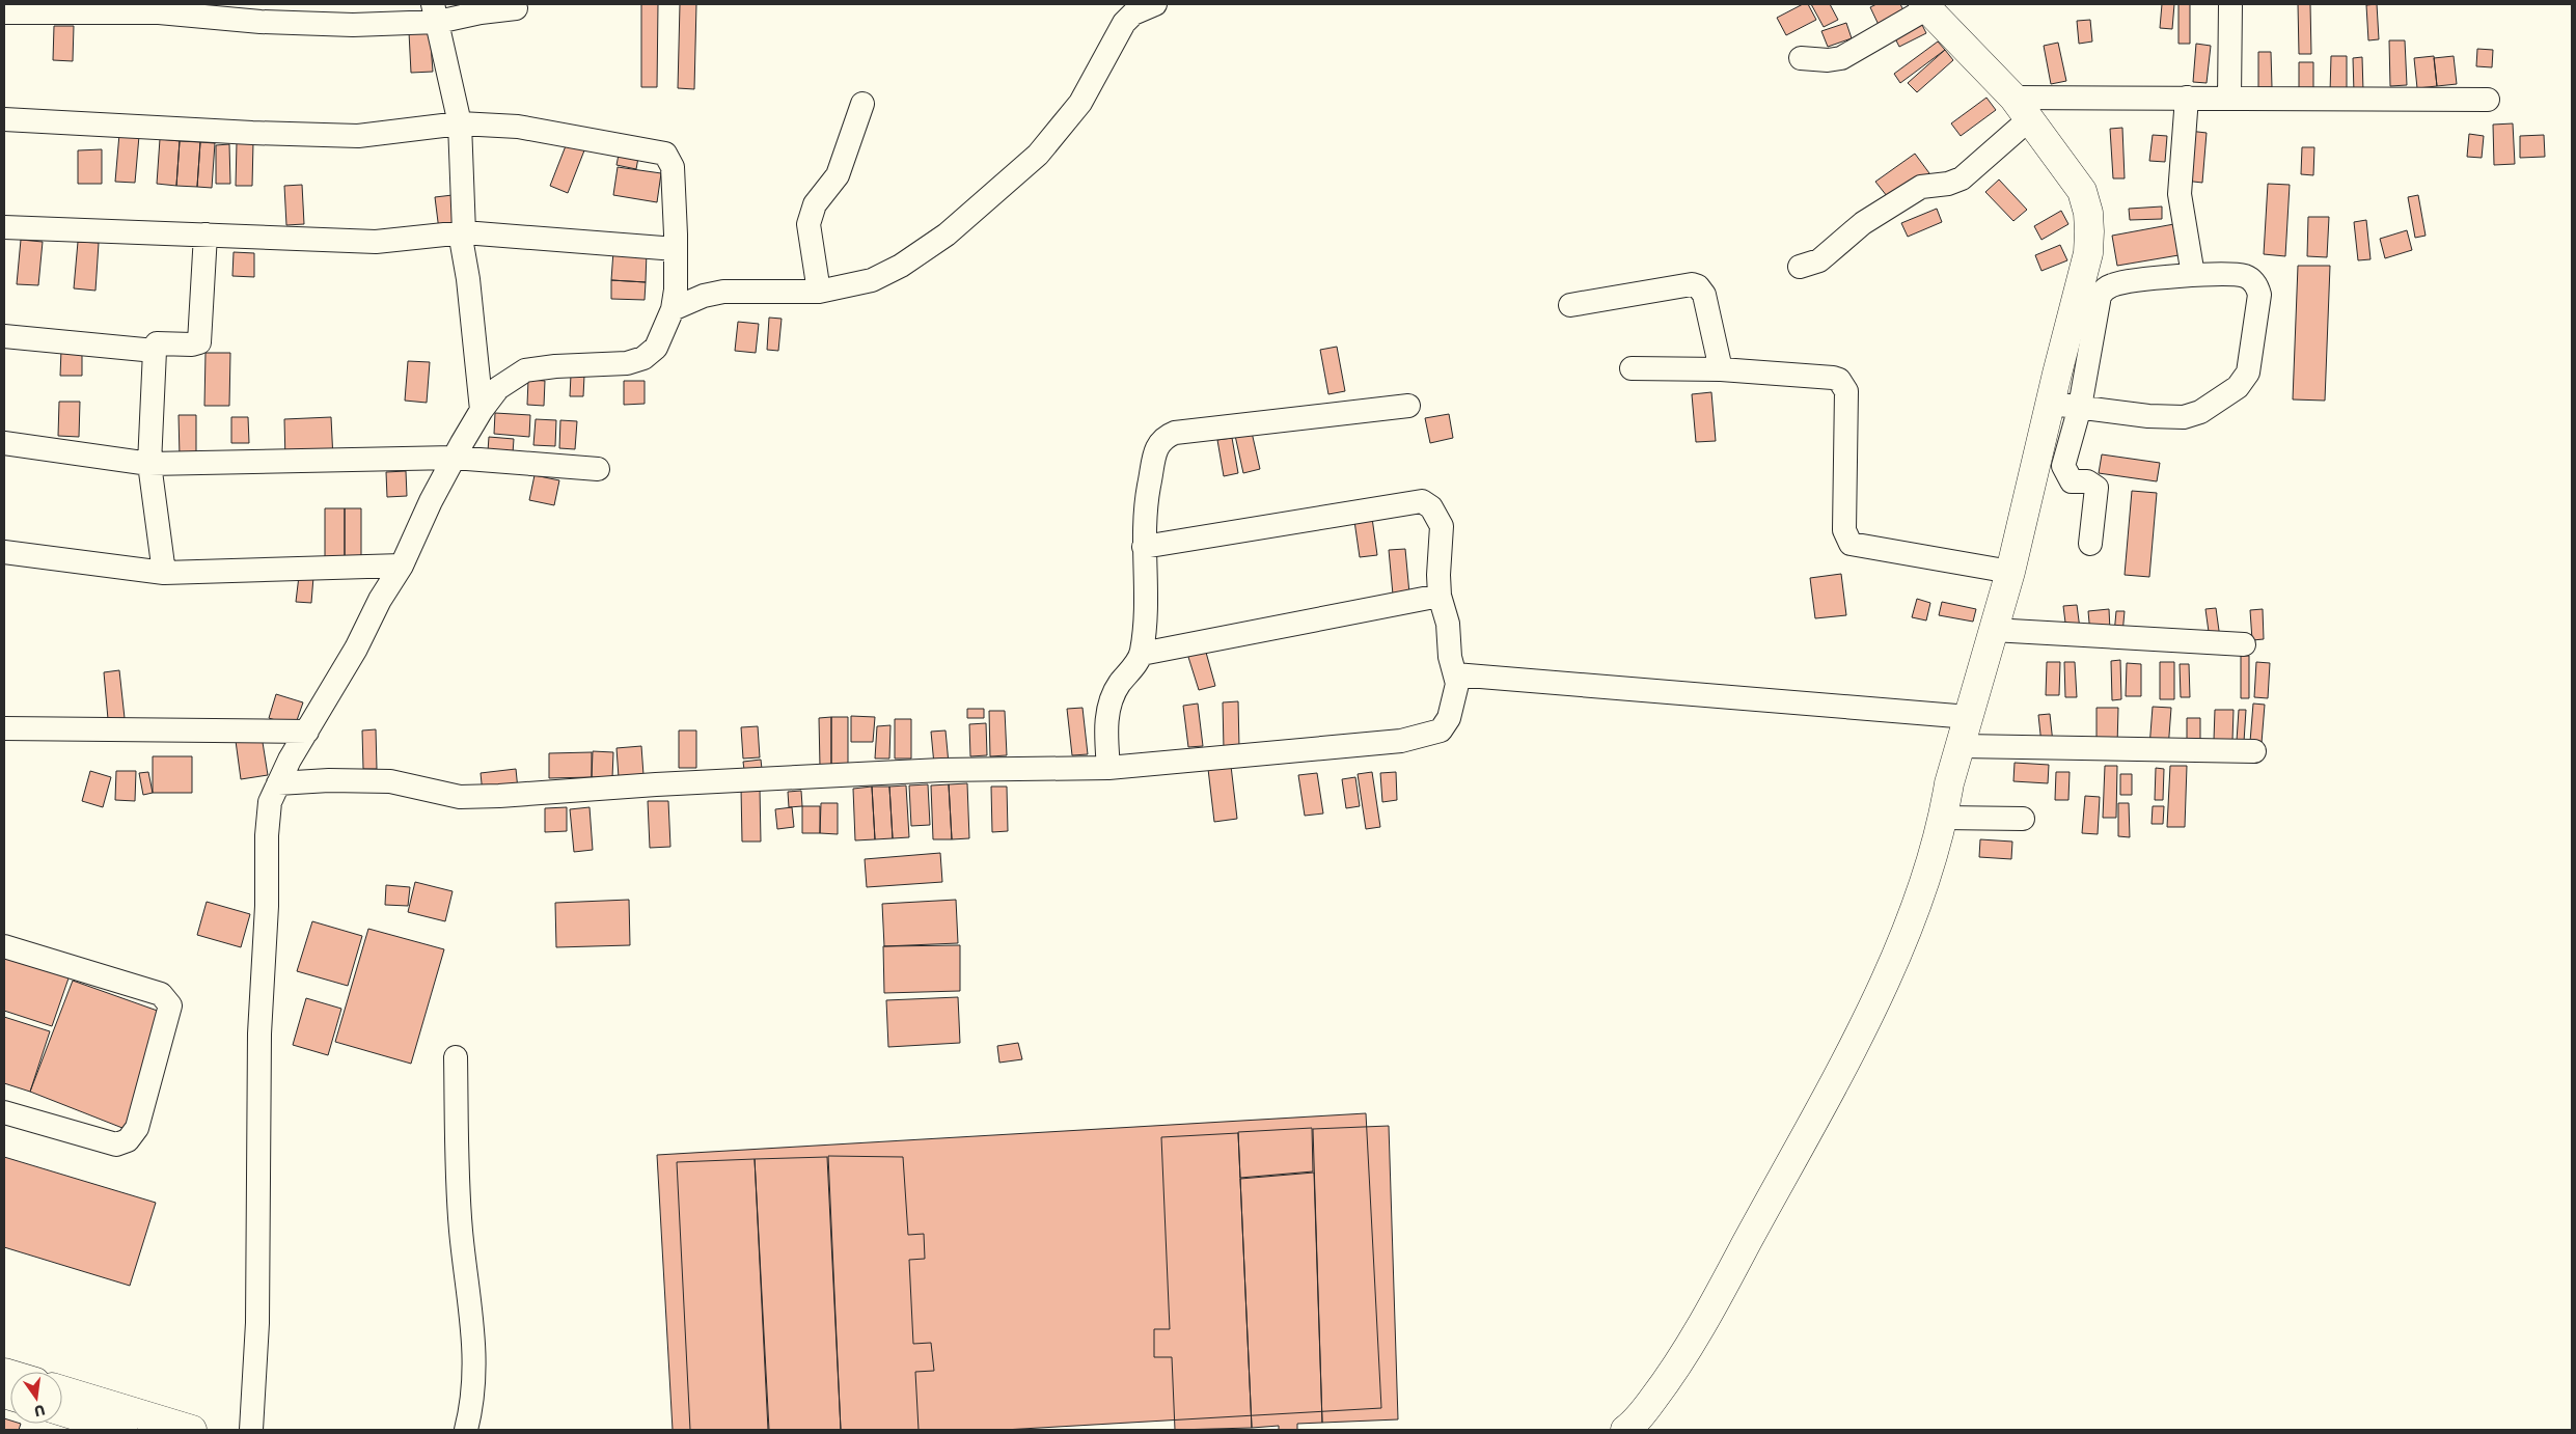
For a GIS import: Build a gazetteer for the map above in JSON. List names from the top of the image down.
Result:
{
  "north": "bottom"
}
